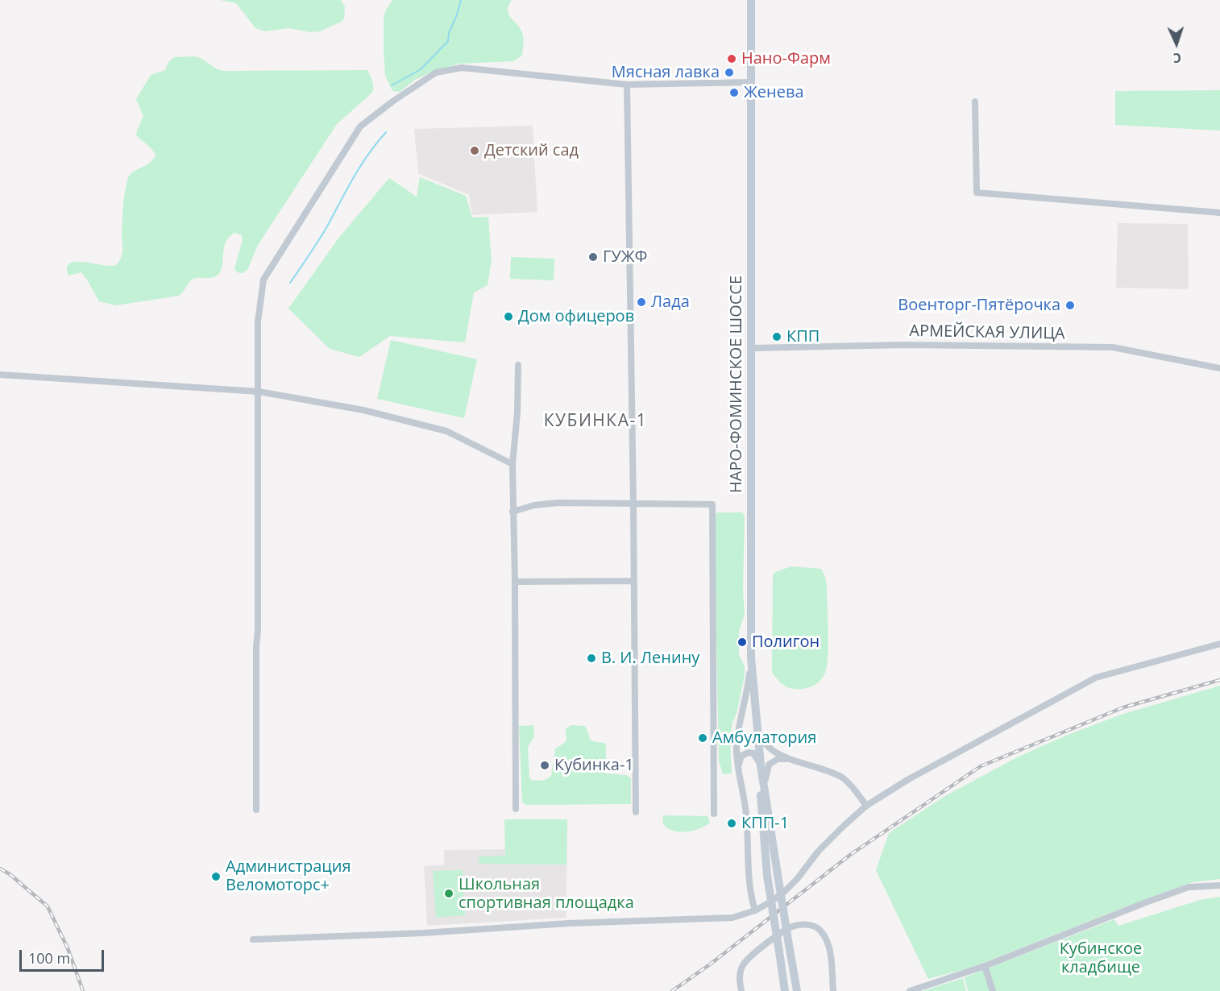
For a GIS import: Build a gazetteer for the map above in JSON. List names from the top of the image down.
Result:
{
  "streets": {
    "main road": ["НАРО-ФОМИНСКОЕ ШОССЕ"],
    "street": ["АРМЕЙСКАЯ УЛИЦА"]
  },
  "crossings": [
    ["АРМЕЙСКАЯ УЛИЦА", "НАРО-ФОМИНСКОЕ ШОССЕ"]
  ],
  "districts": ["КУБИНКА-1"],
  "parks": ["Кубинское кладбище"],
  "places": [
    "Нано-Фарм",
    "Мясная лавка",
    "Женева",
    "Детский сад",
    "ГУЖФ",
    "Лада",
    "Военторг-Пятёрочка",
    "Дом офицеров",
    "КПП",
    "Полигон",
    "В. И. Ленину",
    "Амбулатория",
    "Кубинка-1",
    "КПП-1",
    "Администрация Веломоторс+",
    "Школьная спортивная площадка"
  ],
  "scale_bar": "100 m",
  "north": "bottom"
}
